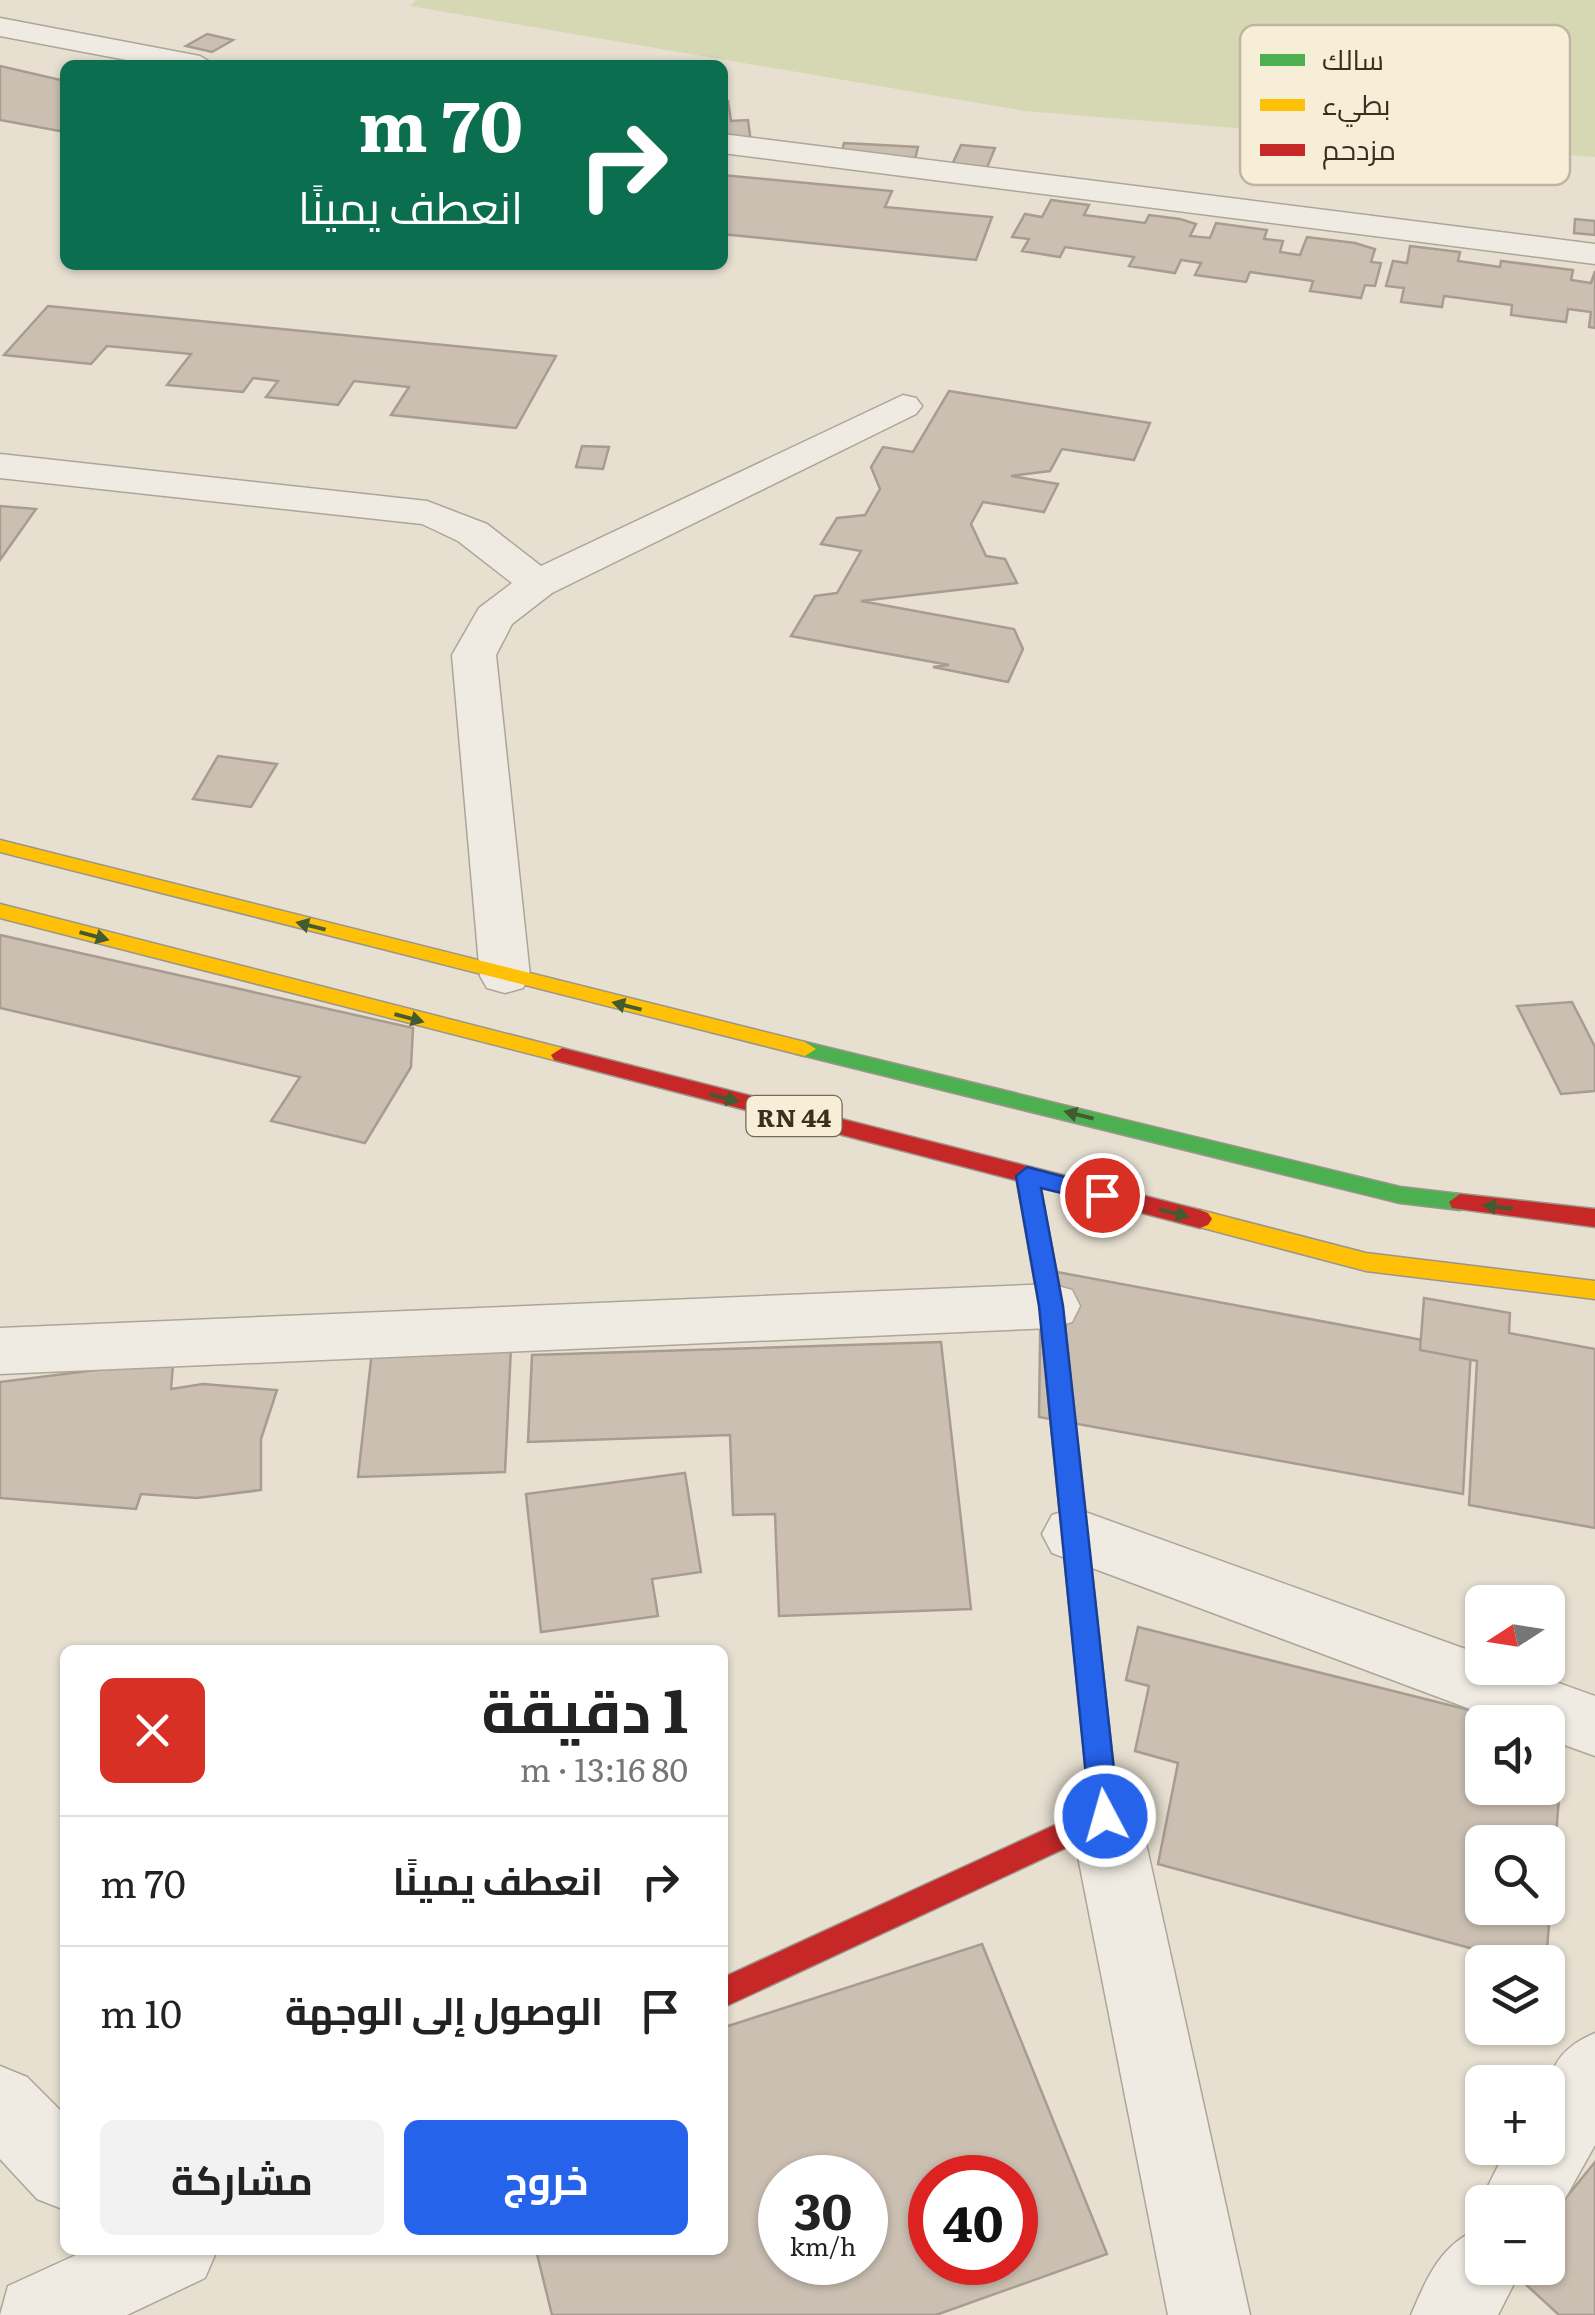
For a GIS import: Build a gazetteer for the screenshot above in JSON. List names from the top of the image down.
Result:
{
  "streets": {
    "main road": ["RN 44"]
  },
  "legend": ["سالك", "بطيء", "مزدحم"],
  "north": "left",
  "page": {
    "turn": ["70 m", "انعطف يمينًا"],
    "map_buttons": ["+", "−"],
    "heading": ["1 دقيقة", "80 m · 13:16"],
    "list": [
      {
        "name": "انعطف يمينًا",
        "value": "70 m"
      },
      {
        "name": "الوصول إلى الوجهة",
        "value": "10 m"
      }
    ],
    "buttons": ["خروج", "مشاركة"],
    "speed": "30 km/h",
    "limit": "40"
  }
}
